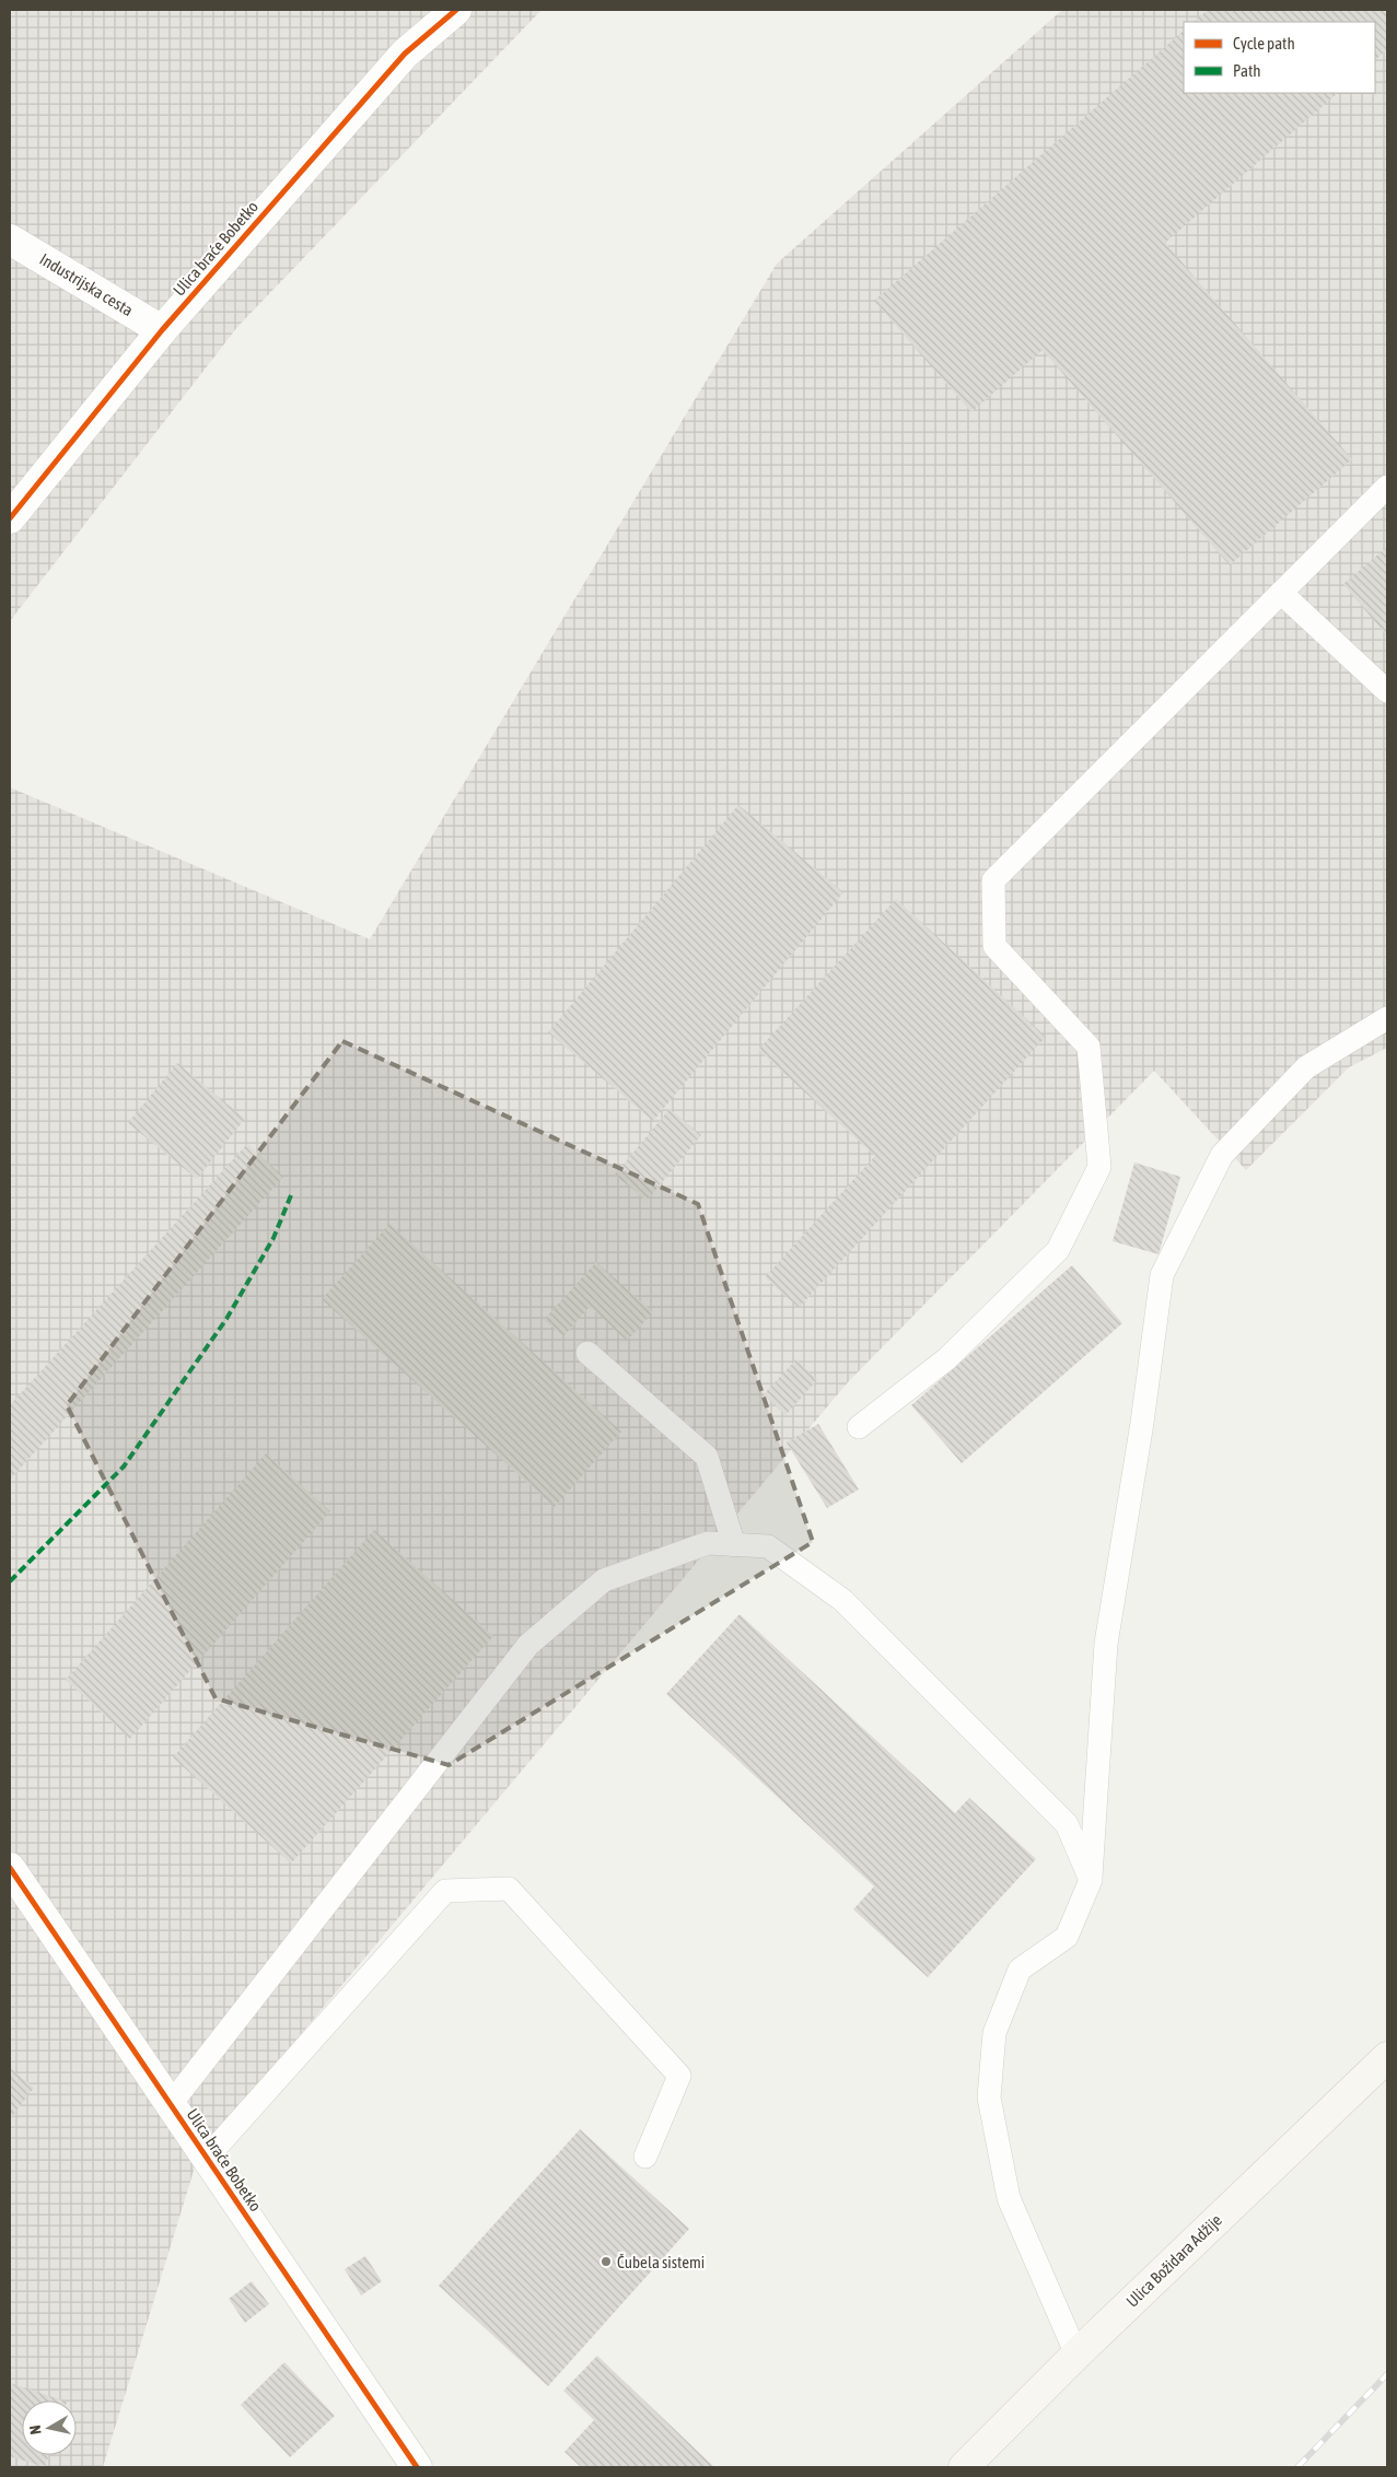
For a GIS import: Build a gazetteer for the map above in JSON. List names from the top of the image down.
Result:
{
  "streets": {
    "main road": ["Ulica Božidara Adžije"],
    "street": ["Ulica braće Bobetko", "Industrijska cesta"]
  },
  "crossings": [
    ["Ulica braće Bobetko", "Industrijska cesta"]
  ],
  "places": ["Čubela sistemi"],
  "legend": ["Cycle path", "Path"],
  "north": "left"
}
